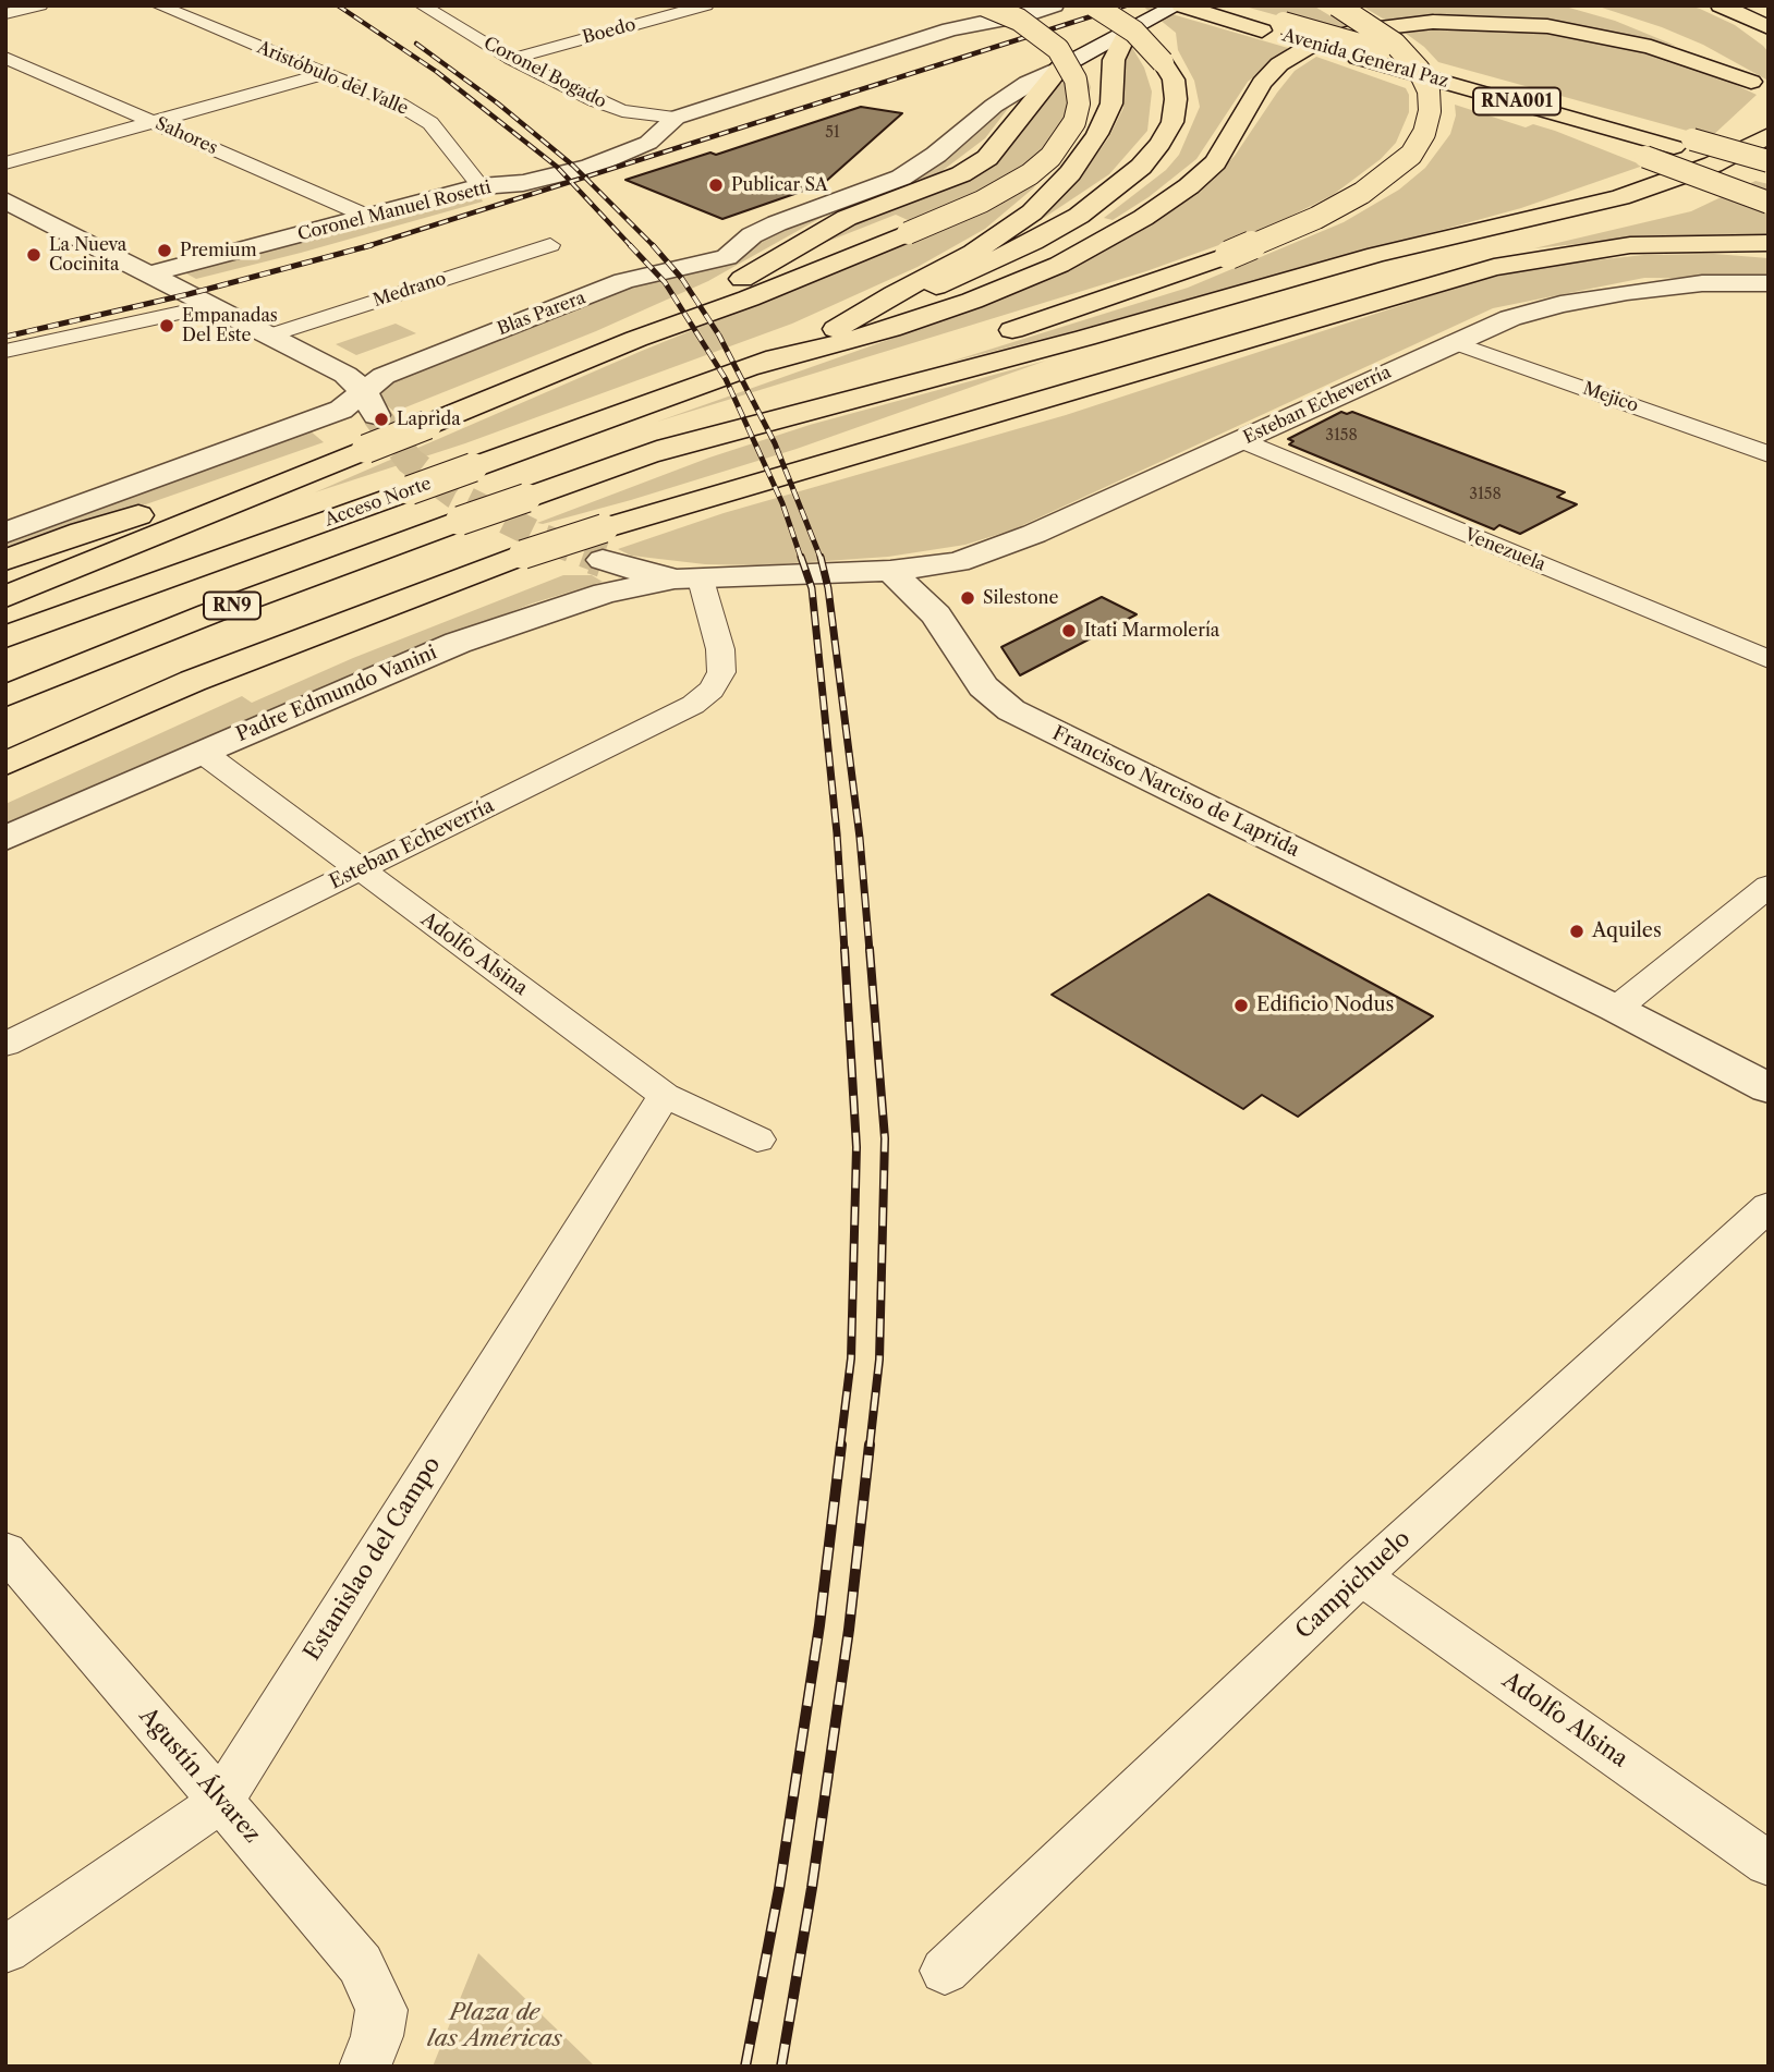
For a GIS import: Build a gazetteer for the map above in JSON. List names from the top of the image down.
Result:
{
  "streets": {
    "highway": [
      "Avenida General Paz",
      "RNA001",
      "Acceso Norte",
      "RN9"
    ],
    "street": [
      "Boedo",
      "Coronel Bogado",
      "Aristóbulo del Valle",
      "Sahores",
      "Coronel Manuel Rosetti",
      "Medrano",
      "Blas Parera",
      "Mejico",
      "Esteban Echeverría",
      "Venezuela",
      "Padre Edmundo Vanini",
      "Francisco Narciso de Laprida",
      "Adolfo Alsina",
      "Estanislao del Campo",
      "Campichuelo",
      "Agustín Álvarez"
    ]
  },
  "crossings": [
    ["Boedo", "Coronel Bogado"],
    ["Avenida General Paz", "Blas Parera"],
    ["Coronel Bogado", "Coronel Manuel Rosetti"],
    ["Aristóbulo del Valle", "Coronel Manuel Rosetti"],
    ["Sahores", "Coronel Manuel Rosetti"],
    ["Mejico", "Esteban Echeverría"],
    ["Esteban Echeverría", "Venezuela"],
    ["Esteban Echeverría", "Padre Edmundo Vanini"],
    ["Esteban Echeverría", "Francisco Narciso de Laprida"],
    ["Esteban Echeverría", "Adolfo Alsina"],
    ["Padre Edmundo Vanini", "Adolfo Alsina"],
    ["Adolfo Alsina", "Estanislao del Campo"],
    ["Adolfo Alsina", "Campichuelo"],
    ["Estanislao del Campo", "Agustín Álvarez"]
  ],
  "parks": ["Plaza de las Américas"],
  "places": [
    "Publicar SA",
    "Premium",
    "La Nueva Cocinita",
    "Empanadas Del Este",
    "Laprida",
    "Silestone",
    "Itati Marmolería",
    "Aquiles",
    "Edificio Nodus"
  ],
  "house_numbers": ["51", "3158", "3158"]
}
